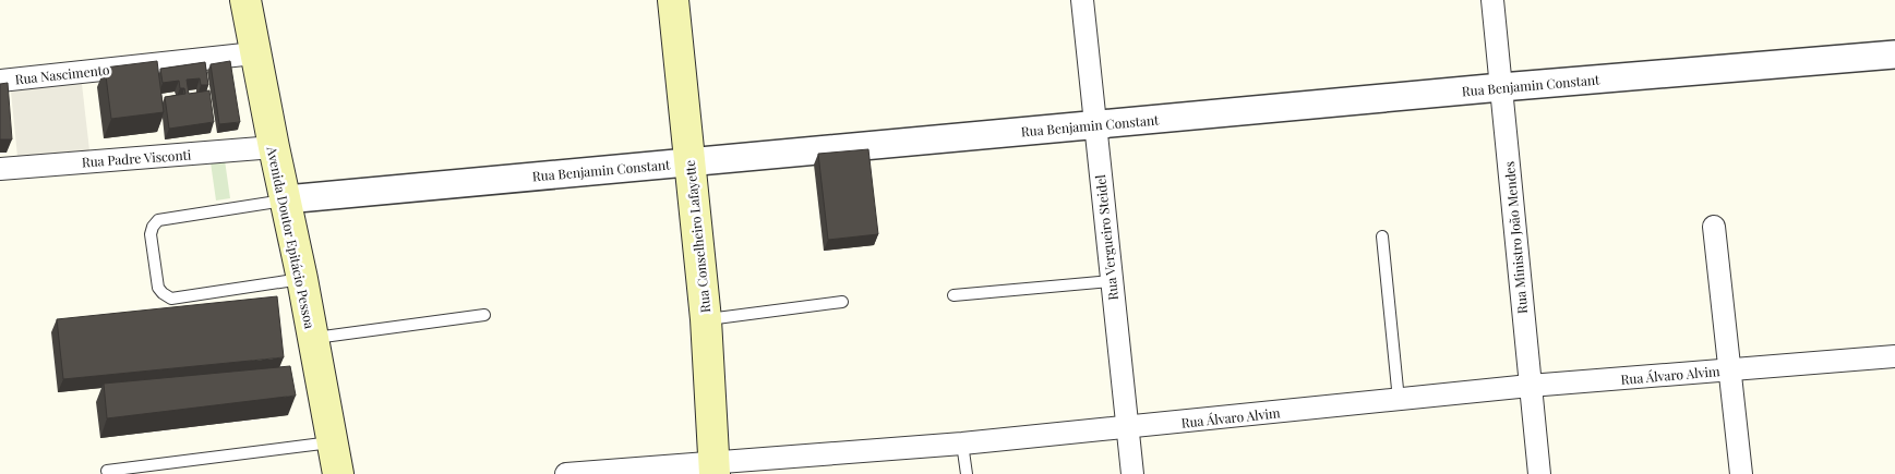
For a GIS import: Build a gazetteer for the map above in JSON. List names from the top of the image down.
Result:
{
  "streets": {
    "main road": ["Rua Conselheiro Lafayette", "Avenida Doutor Epitácio Pessoa"],
    "street": [
      "Rua Nascimento",
      "Rua Benjamin Constant",
      "Rua Padre Visconti",
      "Rua Vergueiro Steidel",
      "Rua Ministro João Mendes",
      "Rua Álvaro Alvim"
    ]
  },
  "crossings": [
    ["Rua Nascimento", "Avenida Doutor Epitácio Pessoa"],
    ["Rua Benjamin Constant", "Rua Conselheiro Lafayette"],
    ["Rua Benjamin Constant", "Avenida Doutor Epitácio Pessoa"],
    ["Rua Benjamin Constant", "Rua Vergueiro Steidel"],
    ["Rua Benjamin Constant", "Rua Ministro João Mendes"],
    ["Rua Padre Visconti", "Avenida Doutor Epitácio Pessoa"],
    ["Rua Conselheiro Lafayette", "Rua Álvaro Alvim"],
    ["Rua Vergueiro Steidel", "Rua Álvaro Alvim"],
    ["Rua Ministro João Mendes", "Rua Álvaro Alvim"]
  ]
}
